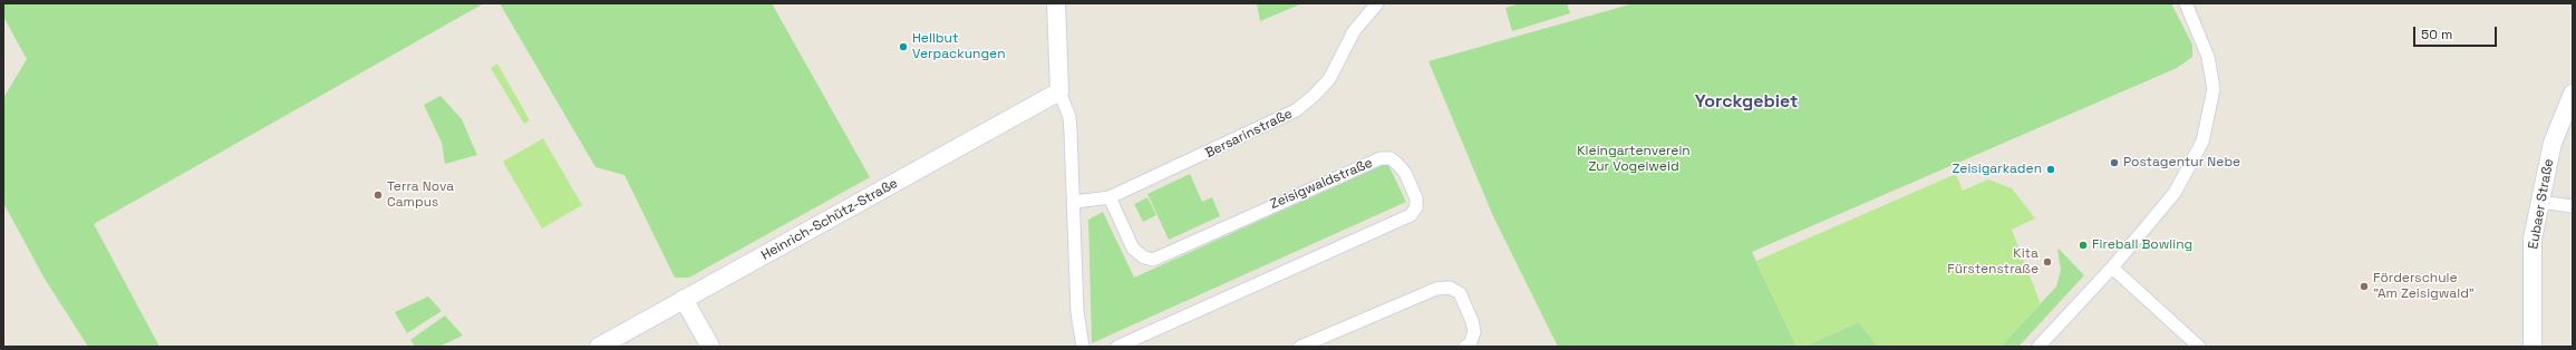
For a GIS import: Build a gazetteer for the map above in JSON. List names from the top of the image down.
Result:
{
  "streets": {
    "street": [
      "Bersarinstraße",
      "Zeisigwaldstraße",
      "Eubaer Straße",
      "Heinrich-Schütz-Straße"
    ]
  },
  "crossings": [
    ["Bersarinstraße", "Zeisigwaldstraße"]
  ],
  "districts": ["Yorckgebiet"],
  "parks": ["Kleingartenverein Zur Vogelweid"],
  "places": [
    "Hellbut Verpackungen",
    "Postagentur Nebe",
    "Zeisigarkaden",
    "Terra Nova Campus",
    "Fireball Bowling",
    "Kita Fürstenstraße",
    "Förderschule \"Am Zeisigwald\""
  ],
  "scale_bar": "50 m"
}
